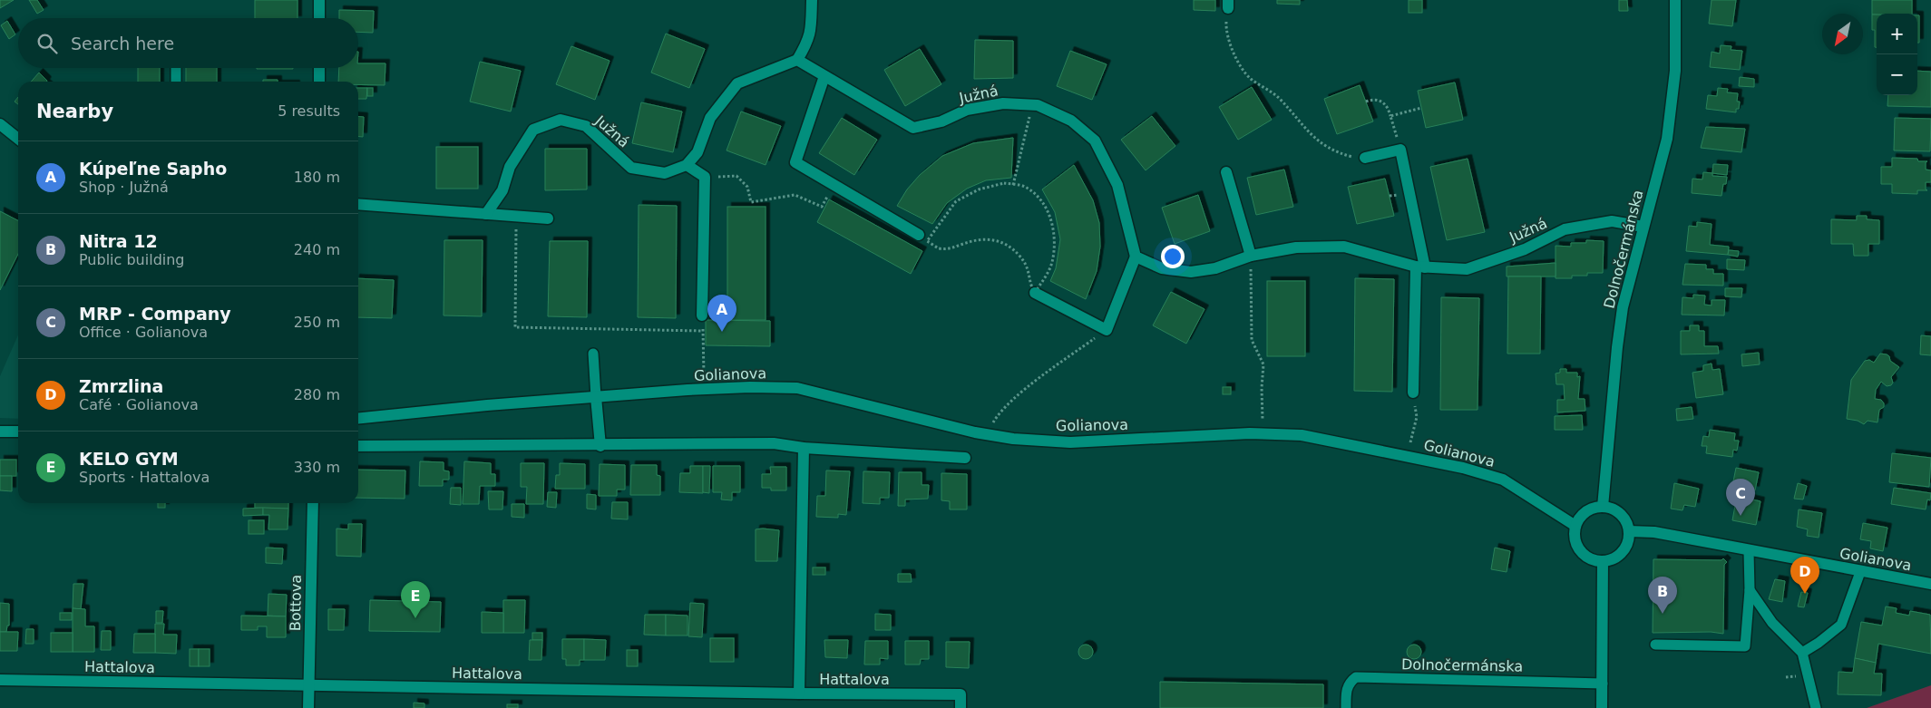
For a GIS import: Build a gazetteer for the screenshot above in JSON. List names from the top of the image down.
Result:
{
  "streets": {
    "street": [
      "Južná",
      "Dolnočermánska",
      "Golianova",
      "Bottova",
      "Hattalova"
    ]
  },
  "crossings": [
    ["Južná", "Dolnočermánska"],
    ["Dolnočermánska", "Golianova"],
    ["Bottova", "Hattalova"]
  ],
  "north": "bottom left",
  "page": {
    "map_buttons": ["+", "−"],
    "search": "Search here",
    "heading": ["Nearby", "5 results"],
    "list": [
      {
        "mark": "A",
        "name": "Kúpeľne Sapho",
        "note": "Shop · Južná",
        "value": "180 m"
      },
      {
        "mark": "B",
        "name": "Nitra 12",
        "note": "Public building",
        "value": "240 m"
      },
      {
        "mark": "C",
        "name": "MRP - Company",
        "note": "Office · Golianova",
        "value": "250 m"
      },
      {
        "mark": "D",
        "name": "Zmrzlina",
        "note": "Café · Golianova",
        "value": "280 m"
      },
      {
        "mark": "E",
        "name": "KELO GYM",
        "note": "Sports · Hattalova",
        "value": "330 m"
      }
    ],
    "pins": [
      "A",
      "C",
      "D",
      "B",
      "E"
    ]
  }
}
